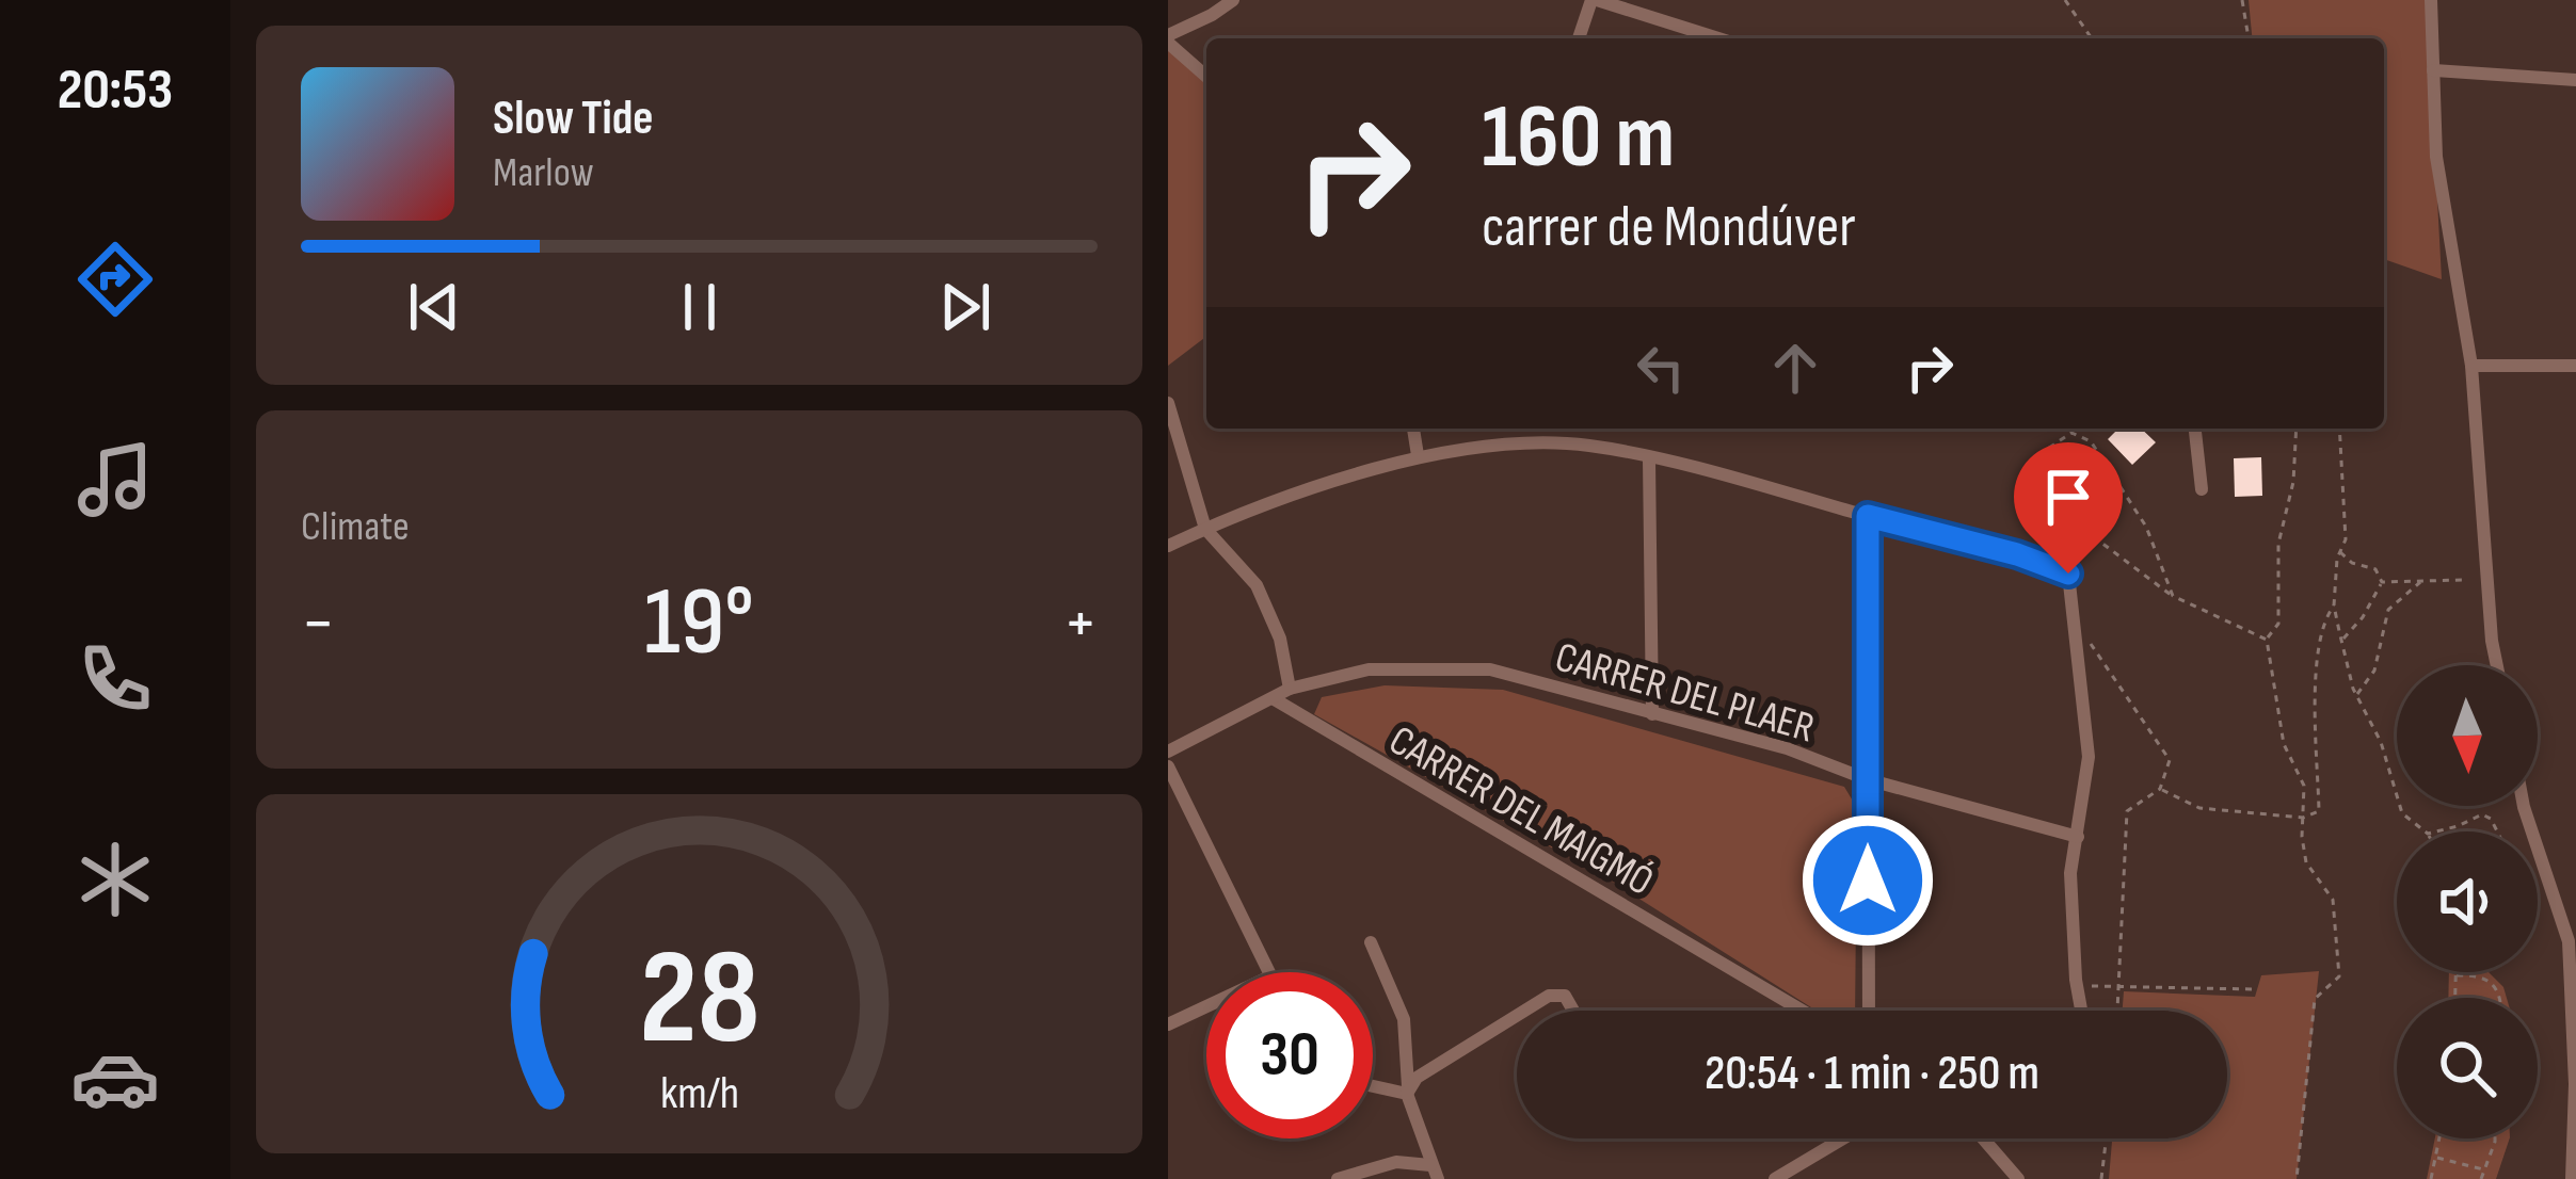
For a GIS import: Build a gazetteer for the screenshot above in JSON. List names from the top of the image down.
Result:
{
  "streets": {
    "street": ["CARRER DEL PLAER", "CARRER DEL MAIGMÓ"]
  },
  "crossings": [
    ["CARRER DEL PLAER", "CARRER DEL MAIGMÓ"]
  ],
  "north": "bottom",
  "page": {
    "tabs": "20:53",
    "turn": ["160 m", "carrer de Mondúver"],
    "song": ["Slow Tide", "Marlow"],
    "tile": "Climate",
    "heat": ["−", "19°", "+"],
    "limit": "30",
    "trip": "20:54 · 1 min · 250 m",
    "gauge": ["28", "km/h"]
  }
}
